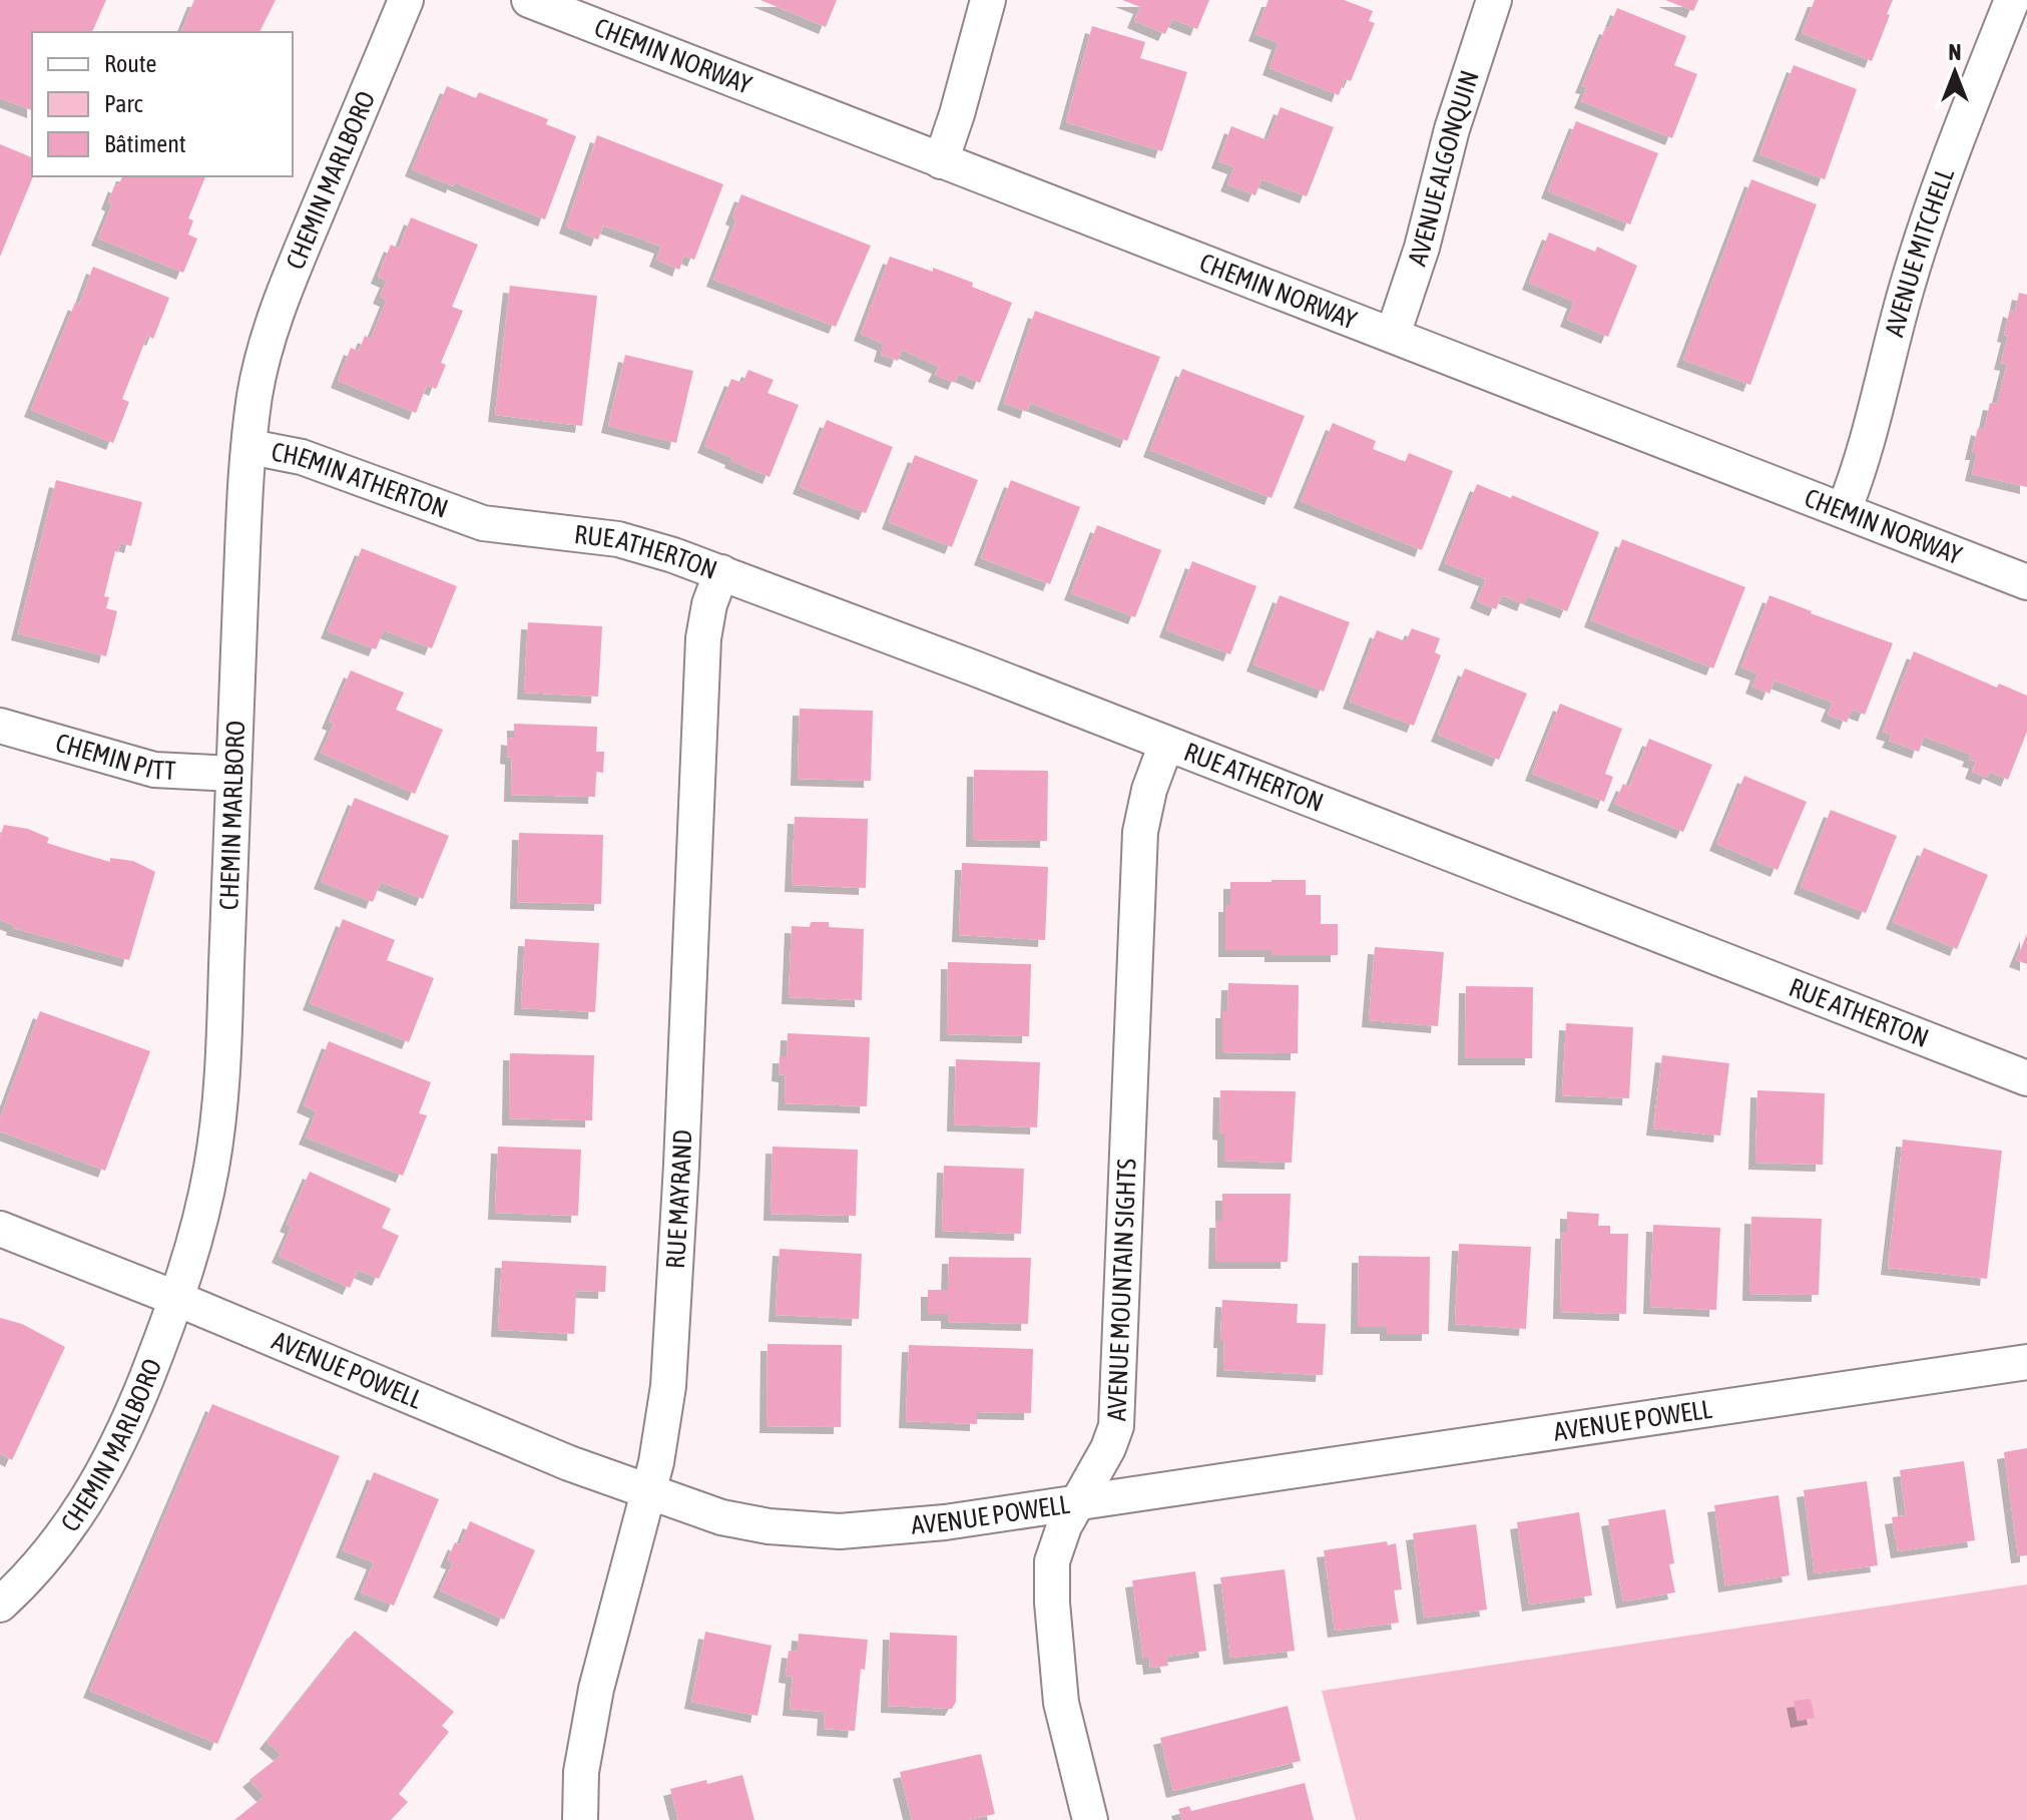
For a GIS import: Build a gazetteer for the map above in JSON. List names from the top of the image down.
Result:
{
  "streets": {
    "street": [
      "CHEMIN NORWAY",
      "AVENUE ALGONQUIN",
      "CHEMIN MARLBORO",
      "AVENUE MITCHELL",
      "CHEMIN ATHERTON",
      "RUE ATHERTON",
      "CHEMIN PITT",
      "RUE MAYRAND",
      "AVENUE MOUNTAIN SIGHTS",
      "AVENUE POWELL"
    ]
  },
  "crossings": [
    ["CHEMIN NORWAY", "AVENUE ALGONQUIN"],
    ["CHEMIN NORWAY", "AVENUE MITCHELL"],
    ["CHEMIN MARLBORO", "CHEMIN ATHERTON"],
    ["CHEMIN MARLBORO", "CHEMIN PITT"],
    ["CHEMIN MARLBORO", "AVENUE POWELL"],
    ["CHEMIN ATHERTON", "RUE ATHERTON"],
    ["RUE ATHERTON", "RUE MAYRAND"],
    ["RUE ATHERTON", "AVENUE MOUNTAIN SIGHTS"],
    ["RUE MAYRAND", "AVENUE POWELL"],
    ["AVENUE MOUNTAIN SIGHTS", "AVENUE POWELL"]
  ],
  "legend": ["Route", "Parc", "Bâtiment"],
  "north": "top"
}
